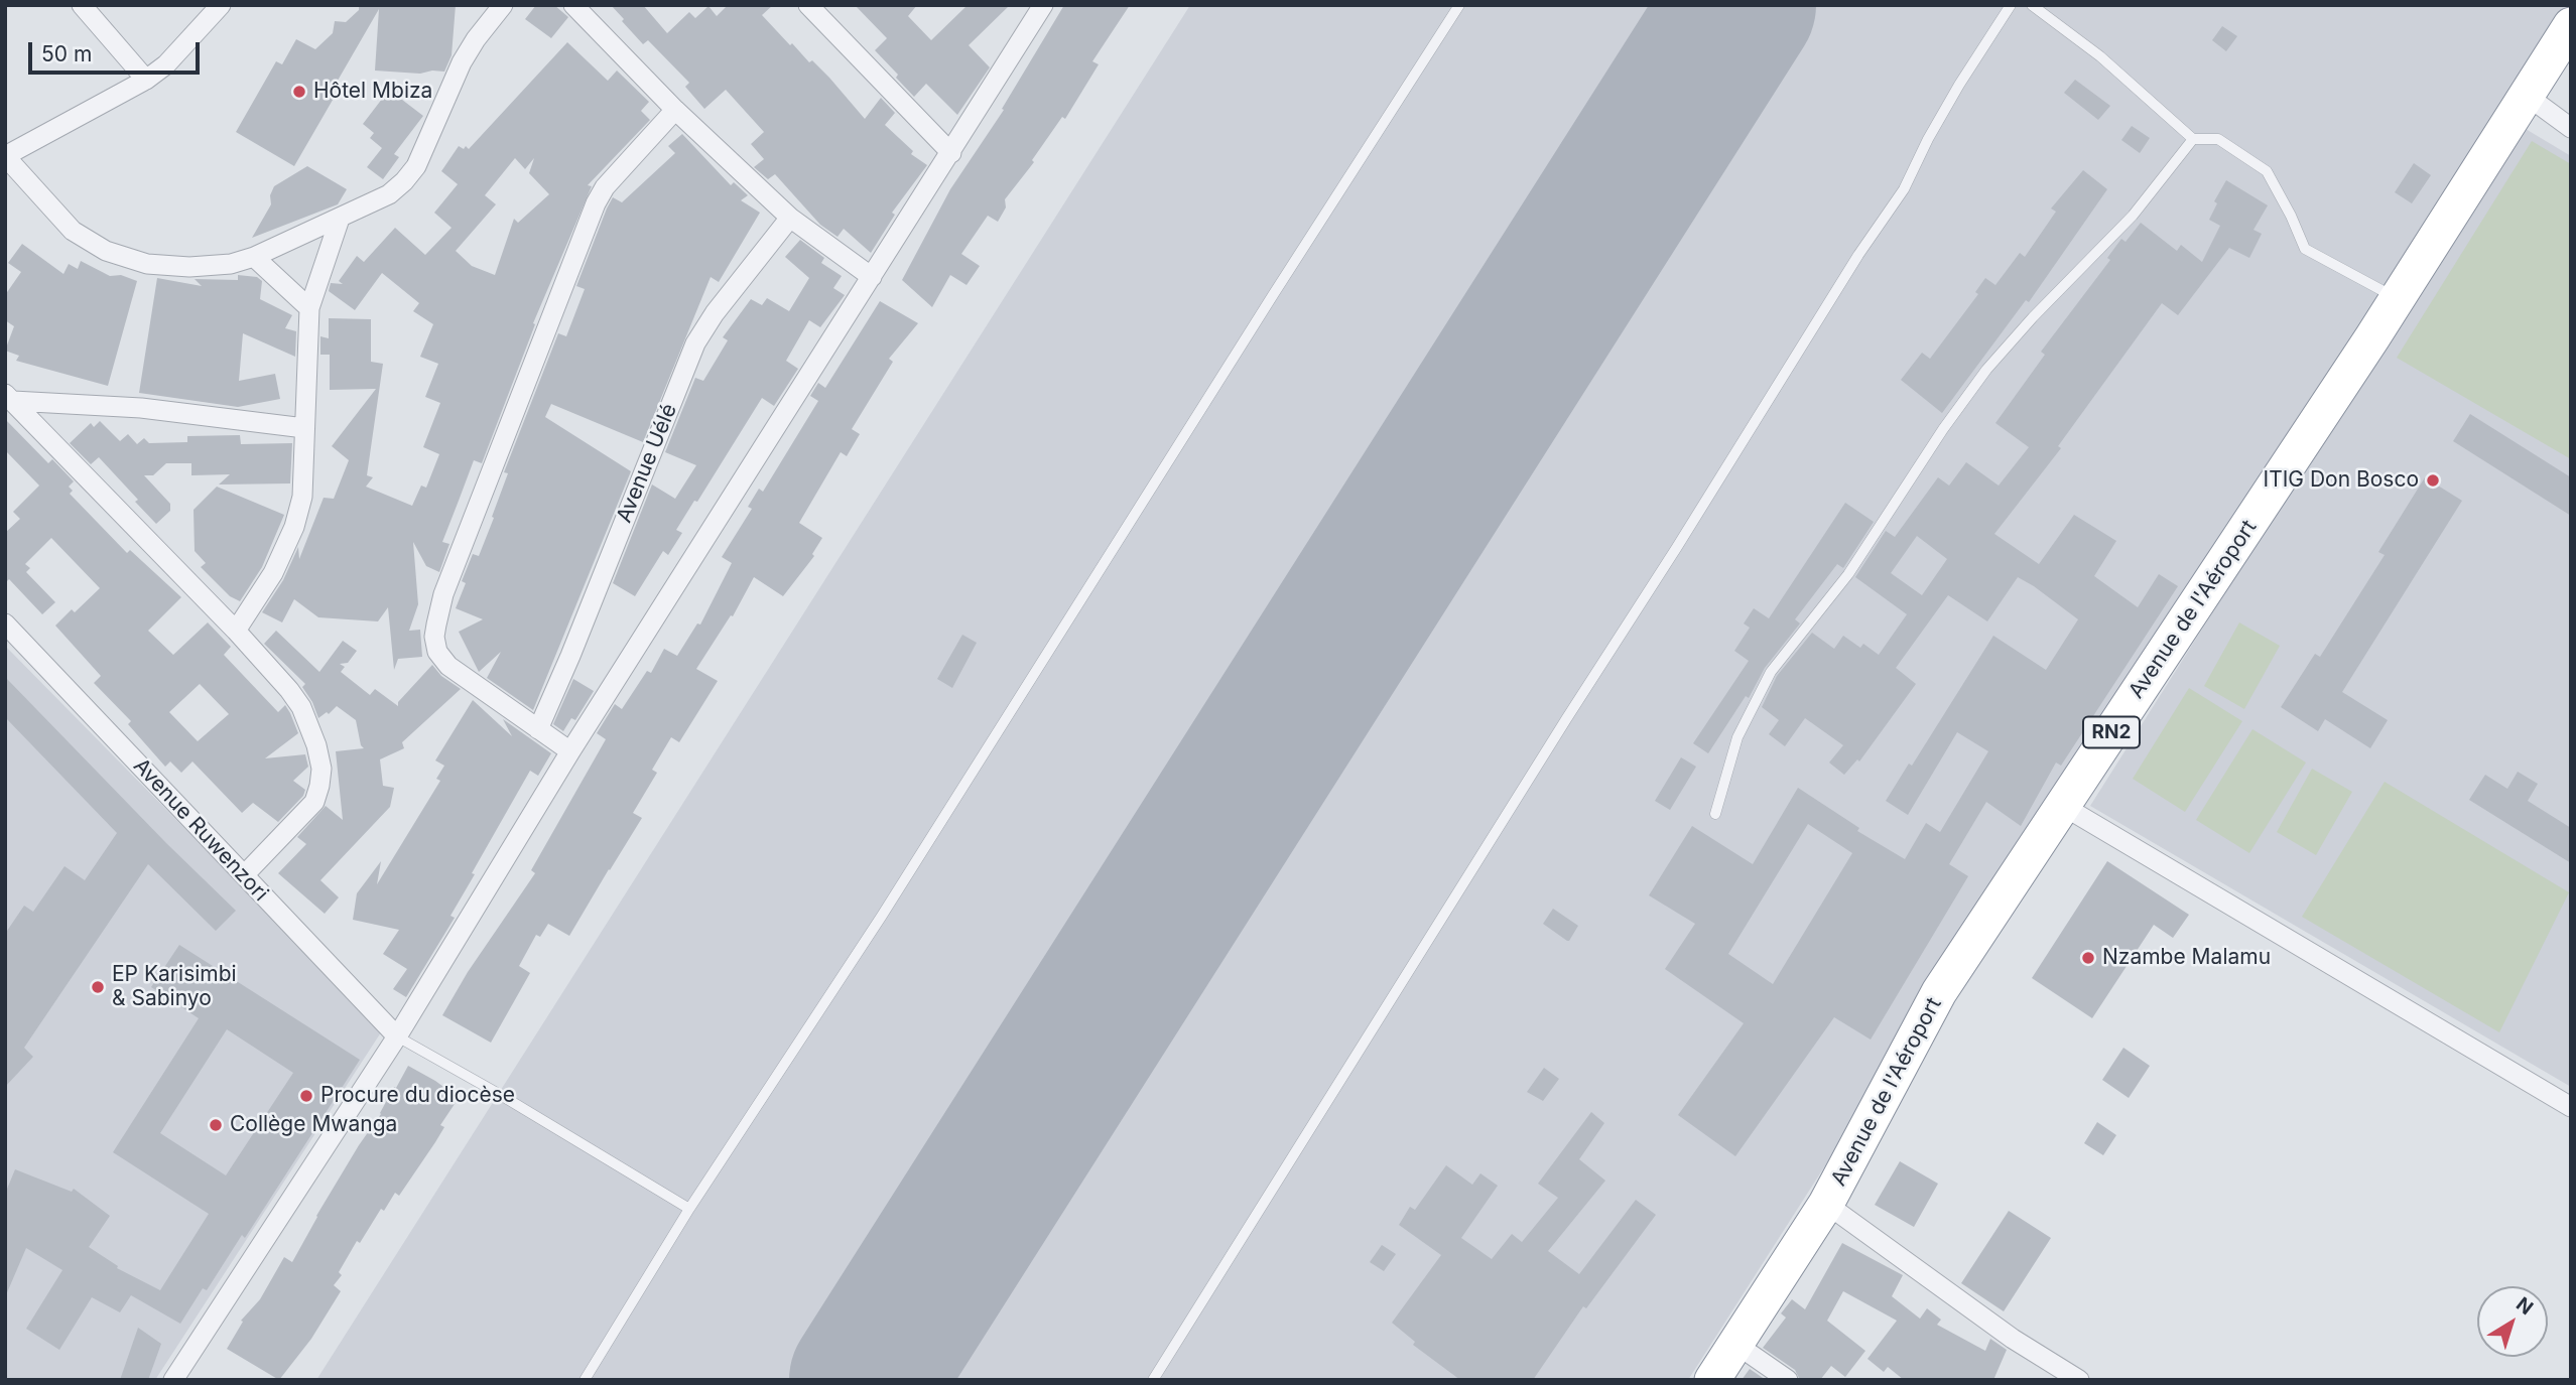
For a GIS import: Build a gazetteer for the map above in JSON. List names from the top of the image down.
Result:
{
  "streets": {
    "highway": ["Avenue de l'Aéroport", "RN2"],
    "street": ["Avenue Uélé", "Avenue Ruwenzori"]
  },
  "places": [
    "Hôtel Mbiza",
    "ITIG Don Bosco",
    "Nzambe Malamu",
    "EP Karisimbi & Sabinyo",
    "Procure du diocèse",
    "Collège Mwanga"
  ],
  "scale_bar": "50 m",
  "north": "top right"
}
